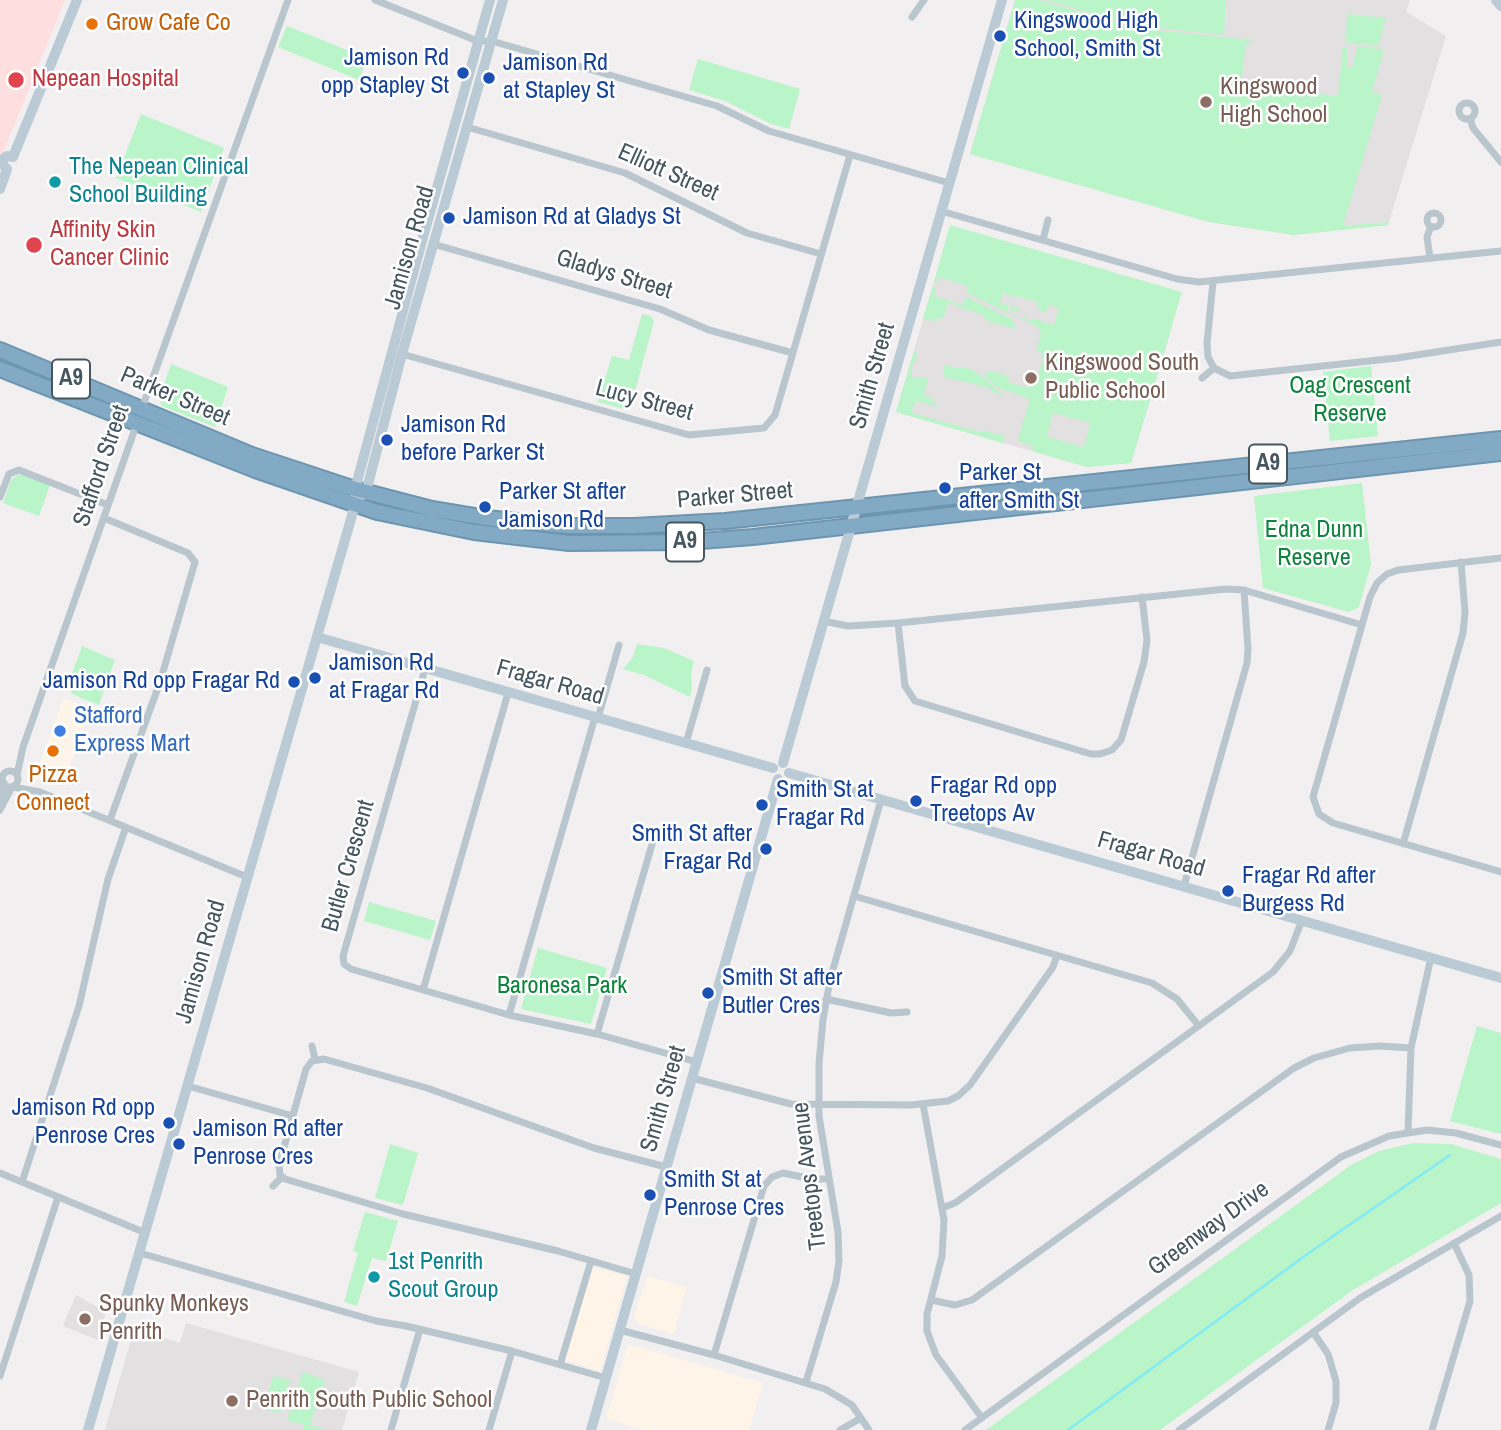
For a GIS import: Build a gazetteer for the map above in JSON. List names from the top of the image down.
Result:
{
  "streets": {
    "highway": ["A9", "Parker Street"],
    "street": [
      "Elliott Street",
      "Jamison Road",
      "Gladys Street",
      "Smith Street",
      "Lucy Street",
      "Stafford Street",
      "Fragar Road",
      "Butler Crescent",
      "Treetops Avenue",
      "Greenway Drive"
    ]
  },
  "crossings": [
    ["Elliott Street", "Jamison Road"],
    ["Elliott Street", "Lucy Street"],
    ["Jamison Road", "Gladys Street"],
    ["Jamison Road", "Parker Street"],
    ["Jamison Road", "Lucy Street"],
    ["Jamison Road", "Fragar Road"],
    ["Gladys Street", "Lucy Street"],
    ["Smith Street", "Parker Street"],
    ["Smith Street", "Fragar Road"],
    ["Smith Street", "Butler Crescent"],
    ["Parker Street", "Stafford Street"],
    ["Fragar Road", "Butler Crescent"],
    ["Fragar Road", "Treetops Avenue"]
  ],
  "parks": ["Oag Crescent Reserve", "Edna Dunn Reserve", "Baronesa Park"],
  "places": [
    "Grow Cafe Co",
    "Kingswood High School, Smith St",
    "Jamison Rd opp Stapley St",
    "Jamison Rd at Stapley St",
    "Nepean Hospital",
    "Kingswood High School",
    "The Nepean Clinical School Building",
    "Jamison Rd at Gladys St",
    "Affinity Skin Cancer Clinic",
    "Kingswood South Public School",
    "Jamison Rd before Parker St",
    "Parker St after Smith St",
    "Parker St after Jamison Rd",
    "Jamison Rd at Fragar Rd",
    "Jamison Rd opp Fragar Rd",
    "Stafford Express Mart",
    "Pizza Connect",
    "Fragar Rd opp Treetops Av",
    "Smith St at Fragar Rd",
    "Smith St after Fragar Rd",
    "Fragar Rd after Burgess Rd",
    "Smith St after Butler Cres",
    "Jamison Rd opp Penrose Cres",
    "Jamison Rd after Penrose Cres",
    "Smith St at Penrose Cres",
    "1st Penrith Scout Group",
    "Spunky Monkeys Penrith",
    "Penrith South Public School"
  ]
}
